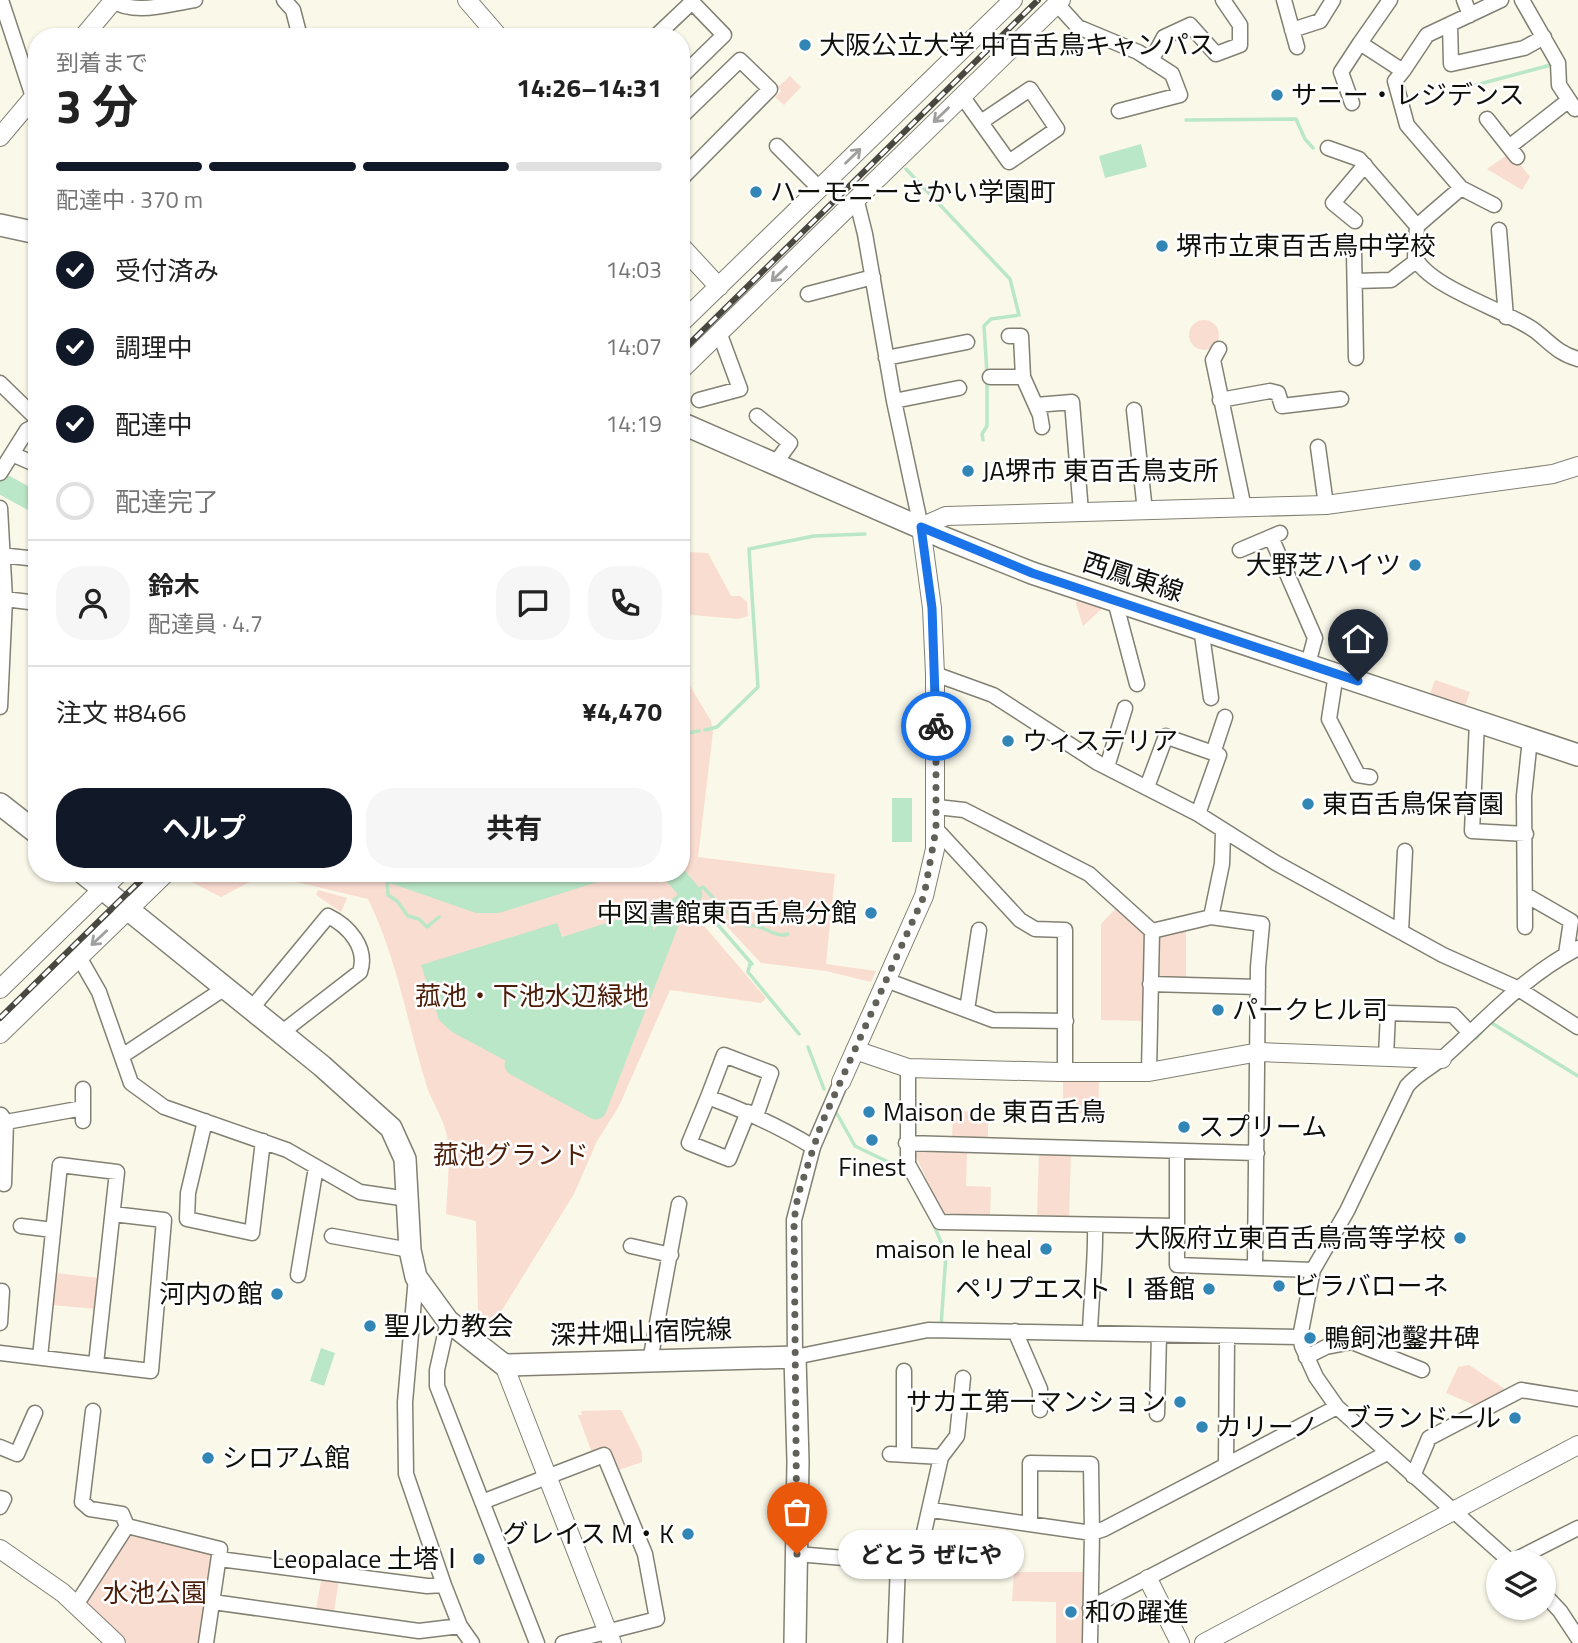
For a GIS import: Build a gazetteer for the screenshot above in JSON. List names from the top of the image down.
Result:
{
  "streets": {
    "main road": ["西鳳東線", "深井畑山宿院線"]
  },
  "parks": ["菰池・下池水辺緑地", "菰池グランド", "水池公園"],
  "places": [
    "大阪公立大学 中百舌鳥キャンパス",
    "サニー・レジデンス",
    "ハーモニーさかい学園町",
    "堺市立東百舌鳥中学校",
    "JA堺市 東百舌鳥支所",
    "大野芝ハイツ",
    "ウィステリア",
    "東百舌鳥保育園",
    "中図書館東百舌鳥分館",
    "パークヒル司",
    "Maison de 東百舌鳥",
    "スプリーム",
    "Finest",
    "大阪府立東百舌鳥高等学校",
    "maison le heal",
    "ビラバローネ",
    "ペリプエスト Ⅰ番館",
    "河内の館",
    "聖ルカ教会",
    "鴨飼池鑿井碑",
    "サカエ第一マンション",
    "ブランドール",
    "カリーノ",
    "シロアム館",
    "グレイス M・K",
    "どとう ぜにや",
    "Leopalace 土塔Ⅰ",
    "和の躍進"
  ],
  "page": {
    "heading": ["3 分", "到着まで", "14:26–14:31"],
    "panel": [
      "鈴木",
      "配達員 · 4.7",
      "注文 #8466",
      "¥4,470"
    ],
    "bar": "配達中 · 370 m",
    "list": [
      ["受付済み", "14:03"],
      ["調理中", "14:07"],
      ["配達中", "14:19"],
      "配達完了"
    ],
    "buttons": ["ヘルプ", "共有"],
    "bubble": "どとう ぜにや"
  }
}
